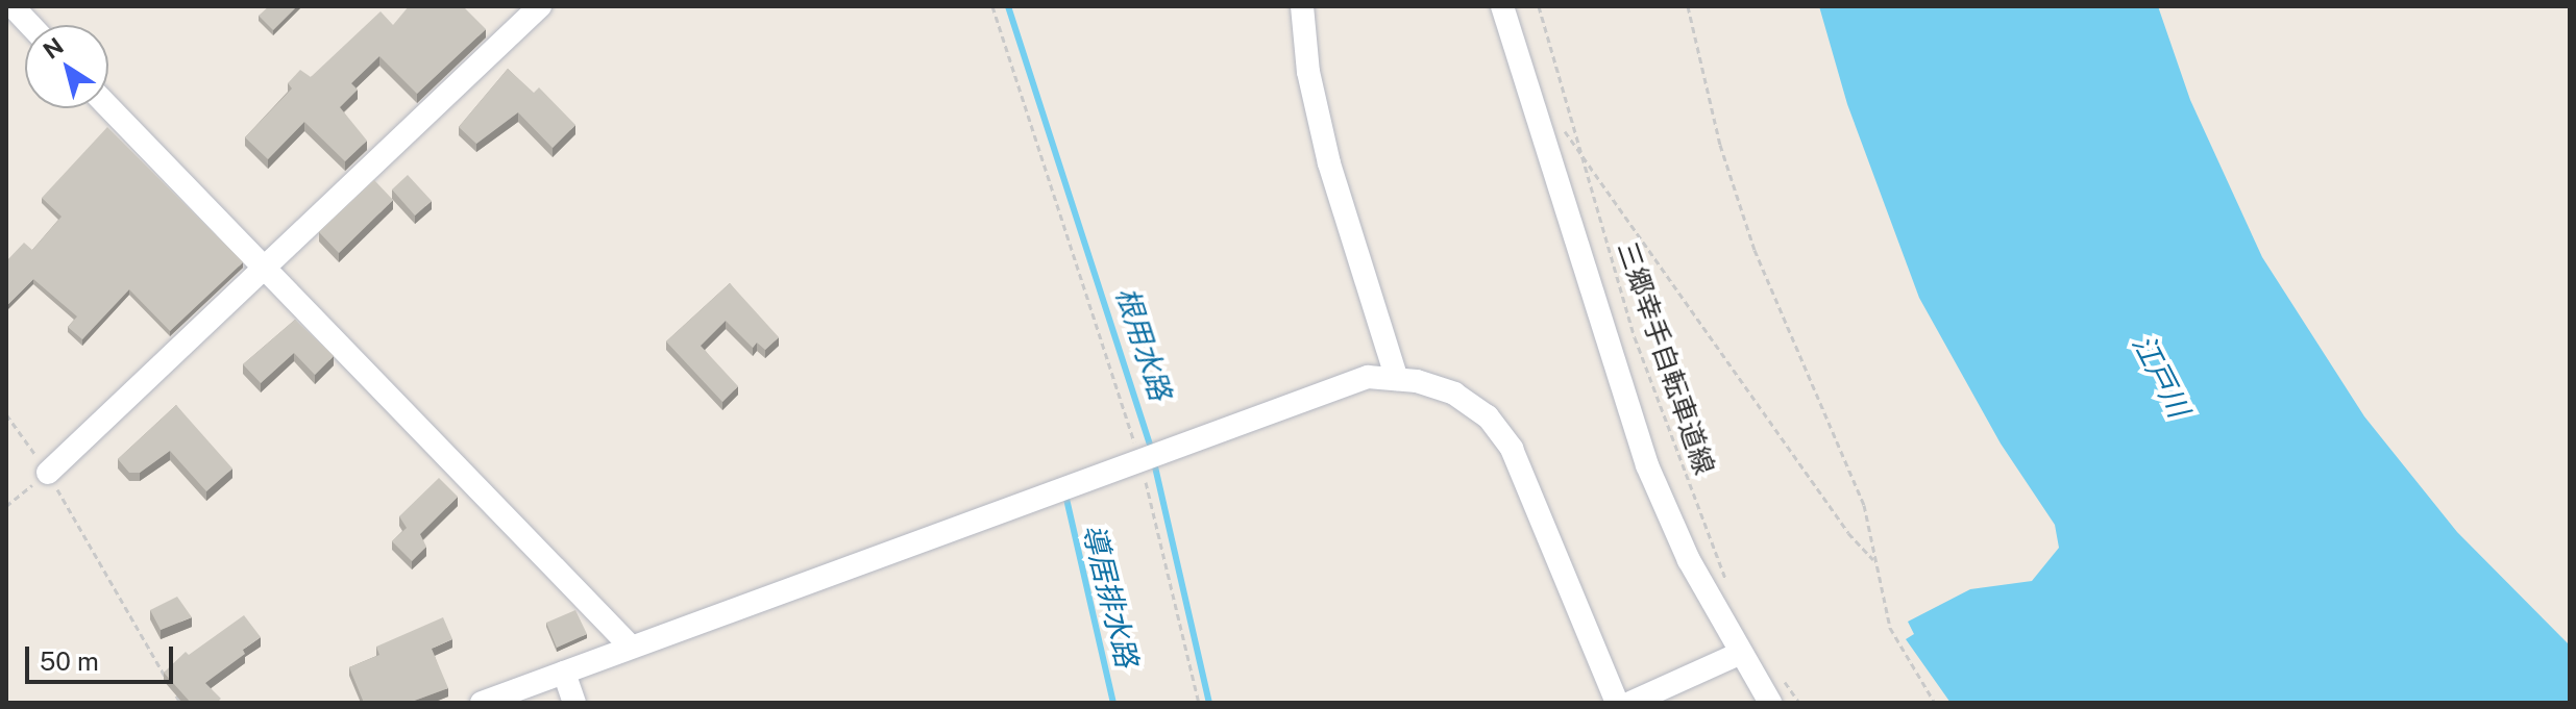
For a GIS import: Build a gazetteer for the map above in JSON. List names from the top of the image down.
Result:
{
  "streets": {
    "path": ["三郷幸手自転車道線"]
  },
  "water": ["根用水路", "江戸川", "導居排水路"],
  "scale_bar": "50 m",
  "north": "top left"
}
